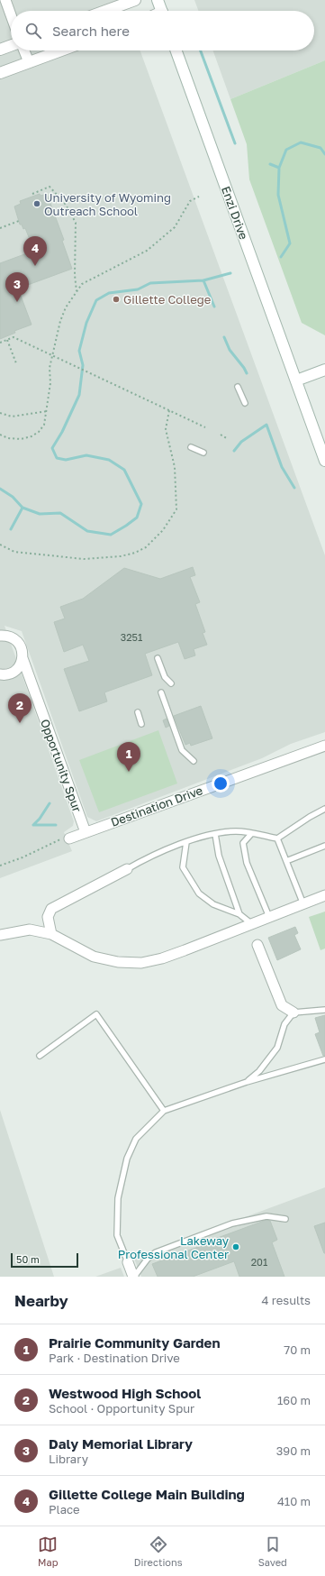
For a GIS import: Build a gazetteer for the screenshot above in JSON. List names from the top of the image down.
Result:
{
  "streets": {
    "main road": ["Enzi Drive"],
    "street": ["Opportunity Spur", "Destination Drive"]
  },
  "crossings": [
    ["Opportunity Spur", "Destination Drive"]
  ],
  "places": ["University of Wyoming Outreach School", "Gillette College", "Lakeway Professional Center"],
  "house_numbers": ["3251", "201"],
  "scale_bar": "50 m",
  "page": {
    "search": "Search here",
    "pins": [
      "4",
      "3",
      "2",
      "1"
    ],
    "scale": "50 m",
    "heading": ["Nearby", "4 results"],
    "list": [
      {
        "mark": "1",
        "name": "Prairie Community Garden",
        "note": "Park · Destination Drive",
        "value": "70 m"
      },
      {
        "mark": "2",
        "name": "Westwood High School",
        "note": "School · Opportunity Spur",
        "value": "160 m"
      },
      {
        "mark": "3",
        "name": "Daly Memorial Library",
        "note": "Library",
        "value": "390 m"
      },
      {
        "mark": "4",
        "name": "Gillette College Main Building",
        "note": "Place",
        "value": "410 m"
      }
    ],
    "nav": ["Map", "Directions", "Saved"]
  }
}
